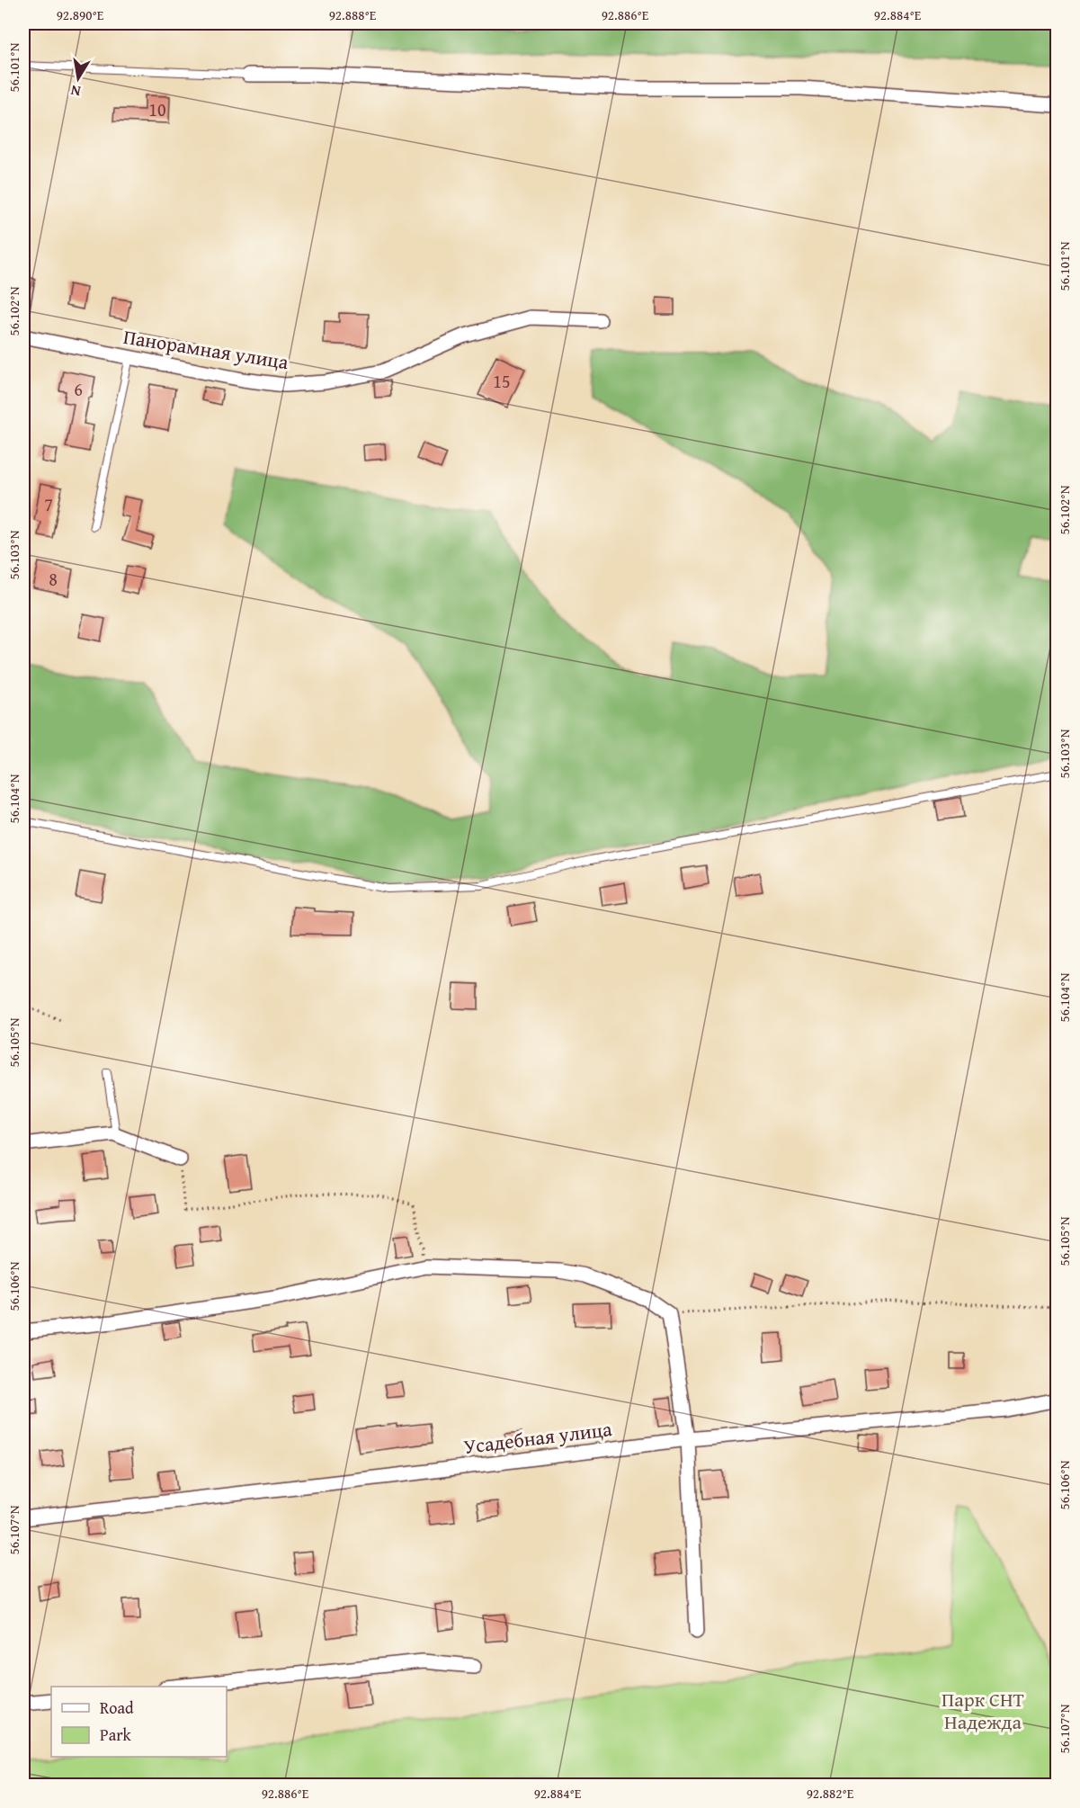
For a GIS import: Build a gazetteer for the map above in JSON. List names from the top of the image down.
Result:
{
  "streets": {
    "street": ["Панорамная улица", "Усадебная улица"]
  },
  "parks": ["Парк СНТ Надежда"],
  "house_numbers": [
    "10",
    "15",
    "6",
    "7",
    "8"
  ],
  "legend": ["Road", "Park"],
  "north": "bottom",
  "coordinates": [
    "92.890°E",
    "92.888°E",
    "92.886°E",
    "92.884°E",
    "56.101°N",
    "56.102°N",
    "56.103°N",
    "56.104°N",
    "56.105°N",
    "56.106°N",
    "56.107°N",
    "92.882°E"
  ]
}
